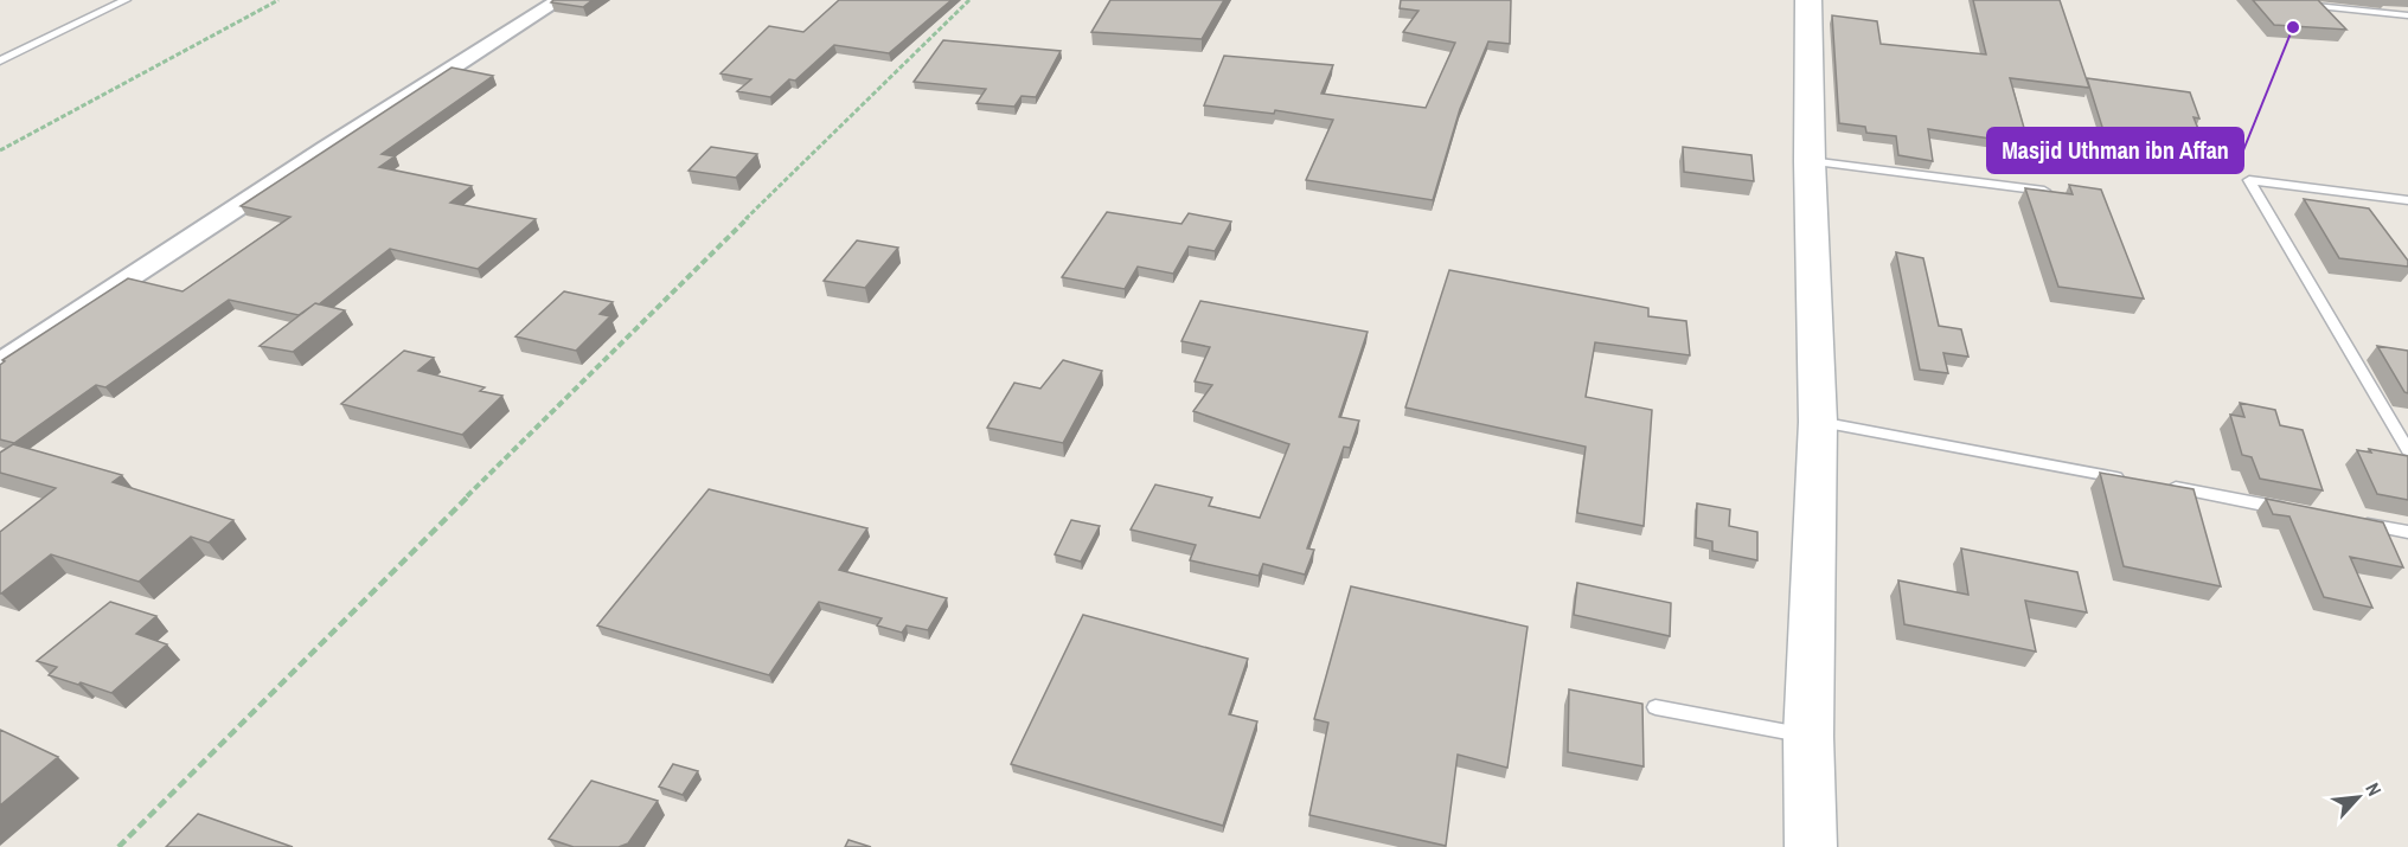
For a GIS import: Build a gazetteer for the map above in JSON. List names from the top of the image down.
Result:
{
  "places": ["Masjid Uthman ibn Affan"],
  "north": "top right"
}
